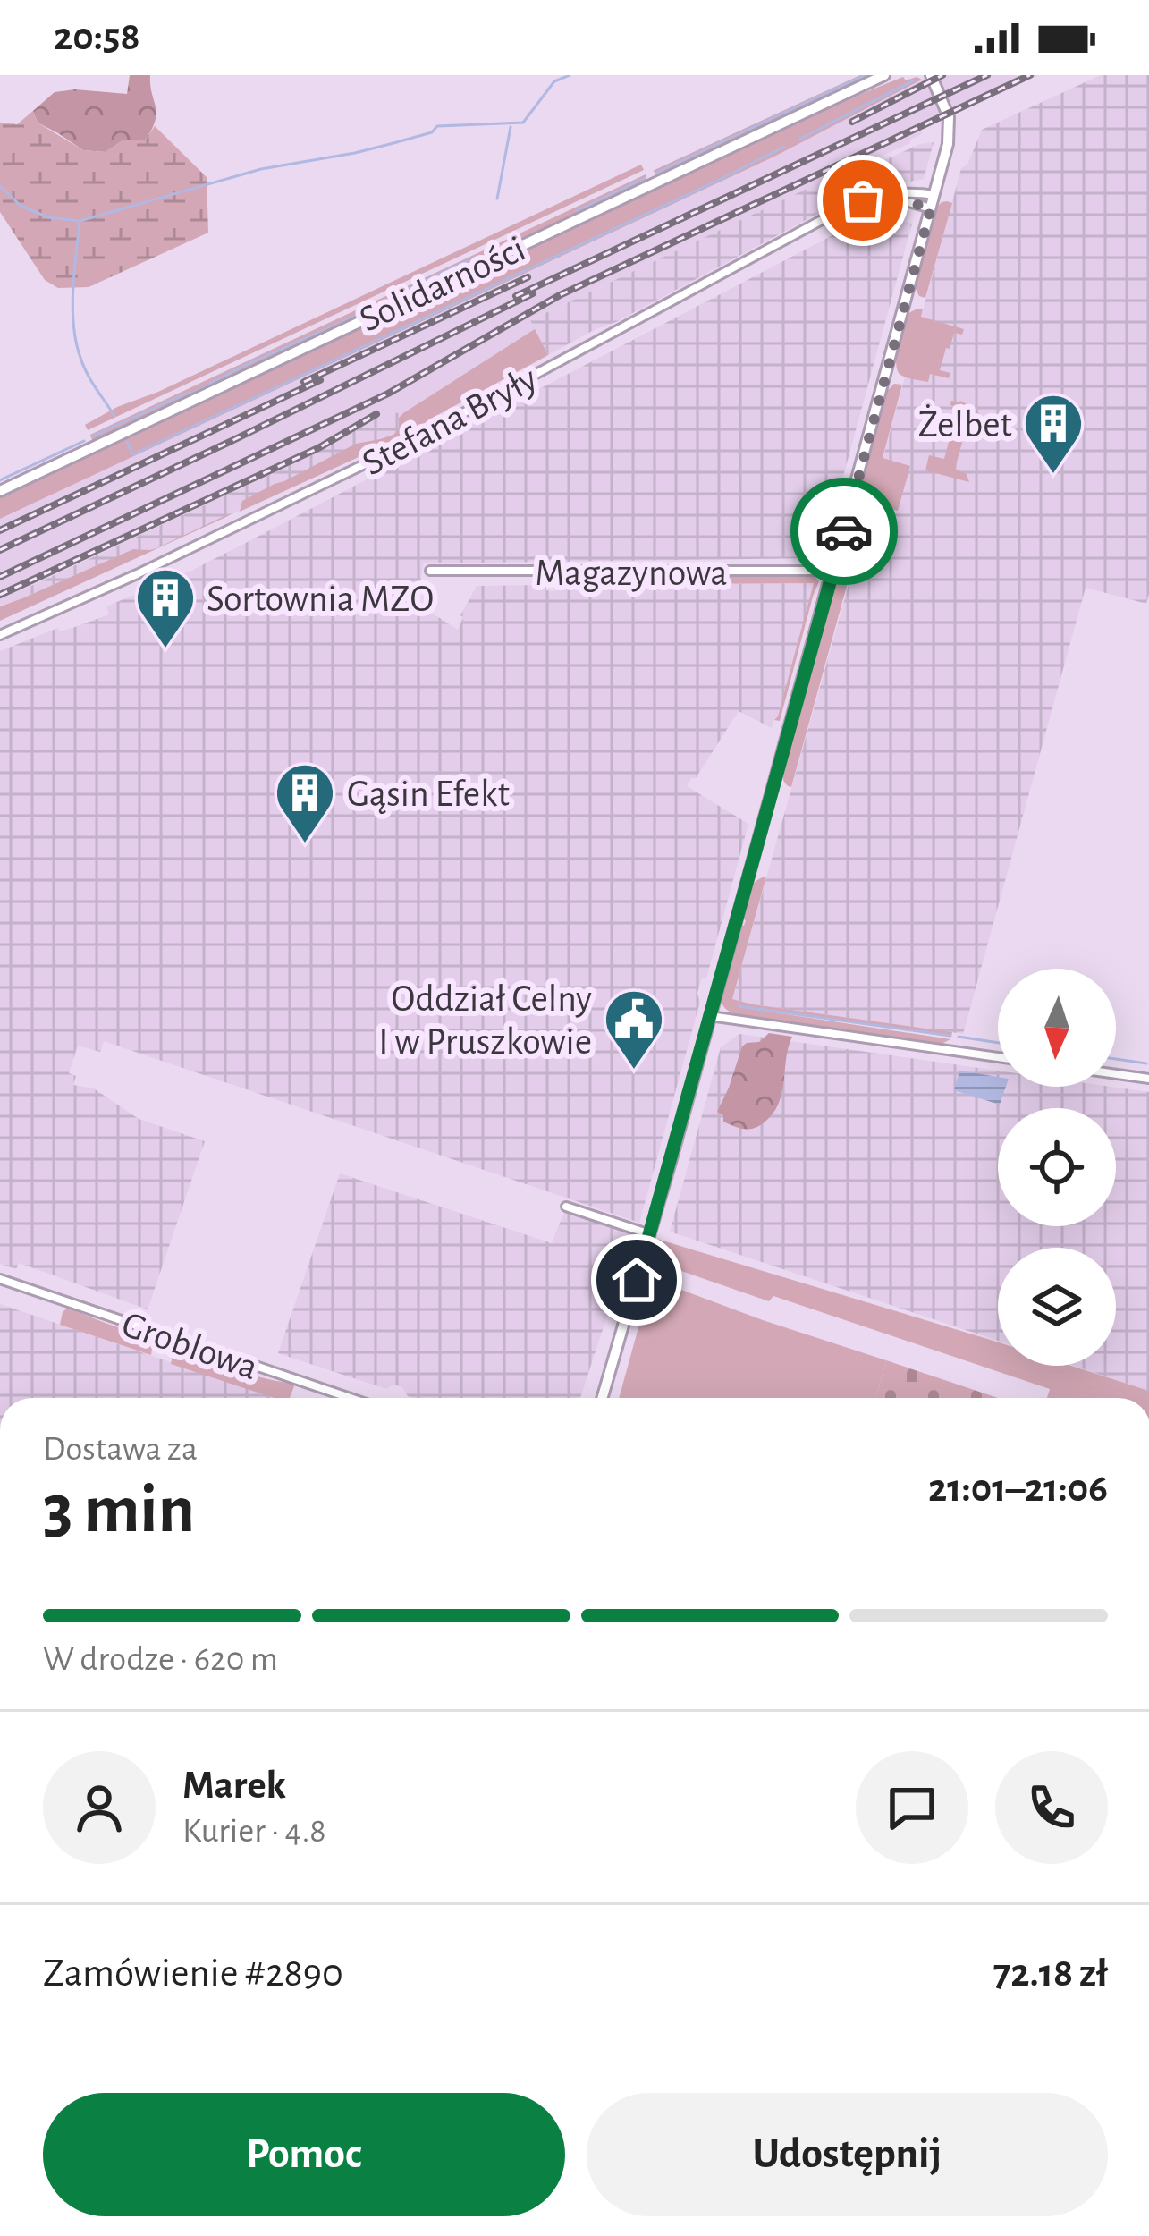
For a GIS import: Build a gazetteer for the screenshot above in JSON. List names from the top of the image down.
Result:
{
  "streets": {
    "street": [
      "Solidarności",
      "Stefana Bryły",
      "Magazynowa",
      "Groblowa"
    ]
  },
  "places": {
    "building": ["Żelbet", "Sortownia MZO", "Gąsin Efekt"],
    "public building": ["Oddział Celny I w Pruszkowie"]
  },
  "north": "bottom",
  "page": {
    "status": "20:58",
    "heading": ["3 min", "Dostawa za", "21:01–21:06"],
    "panel": [
      "Marek",
      "Kurier · 4.8",
      "Zamówienie #2890",
      "72.18 zł"
    ],
    "bar": "W drodze · 620 m",
    "buttons": ["Pomoc", "Udostępnij"]
  }
}
